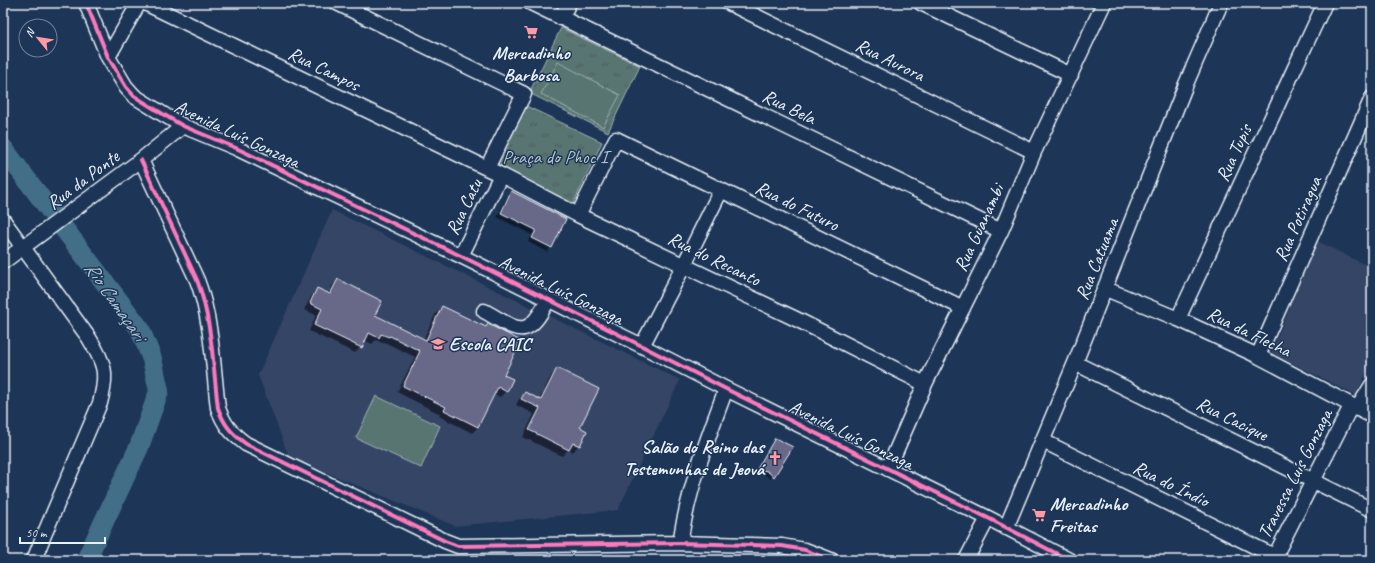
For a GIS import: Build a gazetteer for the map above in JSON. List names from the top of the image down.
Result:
{
  "streets": {
    "street": [
      "Rua Aurora",
      "Rua Campos",
      "Rua Bela",
      "Avenida Luís Gonzaga",
      "Rua Tupis",
      "Rua da Ponte",
      "Rua do Futuro",
      "Rua Catu",
      "Rua Potiragua",
      "Rua Guanambi",
      "Rua do Recanto",
      "Rua Catuama",
      "Rua da Flecha",
      "Rua Cacique",
      "Travessa Luís Gonzaga",
      "Rua do Índio"
    ]
  },
  "crossings": [
    ["Rua Aurora", "Rua Guanambi"],
    ["Rua Campos", "Rua do Recanto"],
    ["Rua Bela", "Rua Guanambi"],
    ["Avenida Luís Gonzaga", "Rua da Ponte"],
    ["Avenida Luís Gonzaga", "Rua Catu"],
    ["Avenida Luís Gonzaga", "Rua Guanambi"],
    ["Avenida Luís Gonzaga", "Rua Catuama"],
    ["Rua Tupis", "Rua da Flecha"],
    ["Rua do Futuro", "Rua Guanambi"],
    ["Rua do Futuro", "Rua do Recanto"],
    ["Rua Catu", "Rua do Recanto"],
    ["Rua Potiragua", "Rua da Flecha"],
    ["Rua Guanambi", "Rua do Recanto"],
    ["Rua Catuama", "Rua da Flecha"],
    ["Rua Catuama", "Rua Cacique"],
    ["Rua Catuama", "Rua do Índio"],
    ["Rua da Flecha", "Travessa Luís Gonzaga"],
    ["Rua Cacique", "Travessa Luís Gonzaga"],
    ["Travessa Luís Gonzaga", "Rua do Índio"]
  ],
  "water": ["Rio Camaçari"],
  "parks": ["Praça do Phoc I"],
  "places": {
    "supermarket": ["Mercadinho Barbosa", "Mercadinho Freitas"],
    "school or university": ["Escola CAIC"],
    "church": ["Salão do Reino das Testemunhas de Jeová"]
  },
  "scale_bar": "50 m",
  "north": "top left"
}
